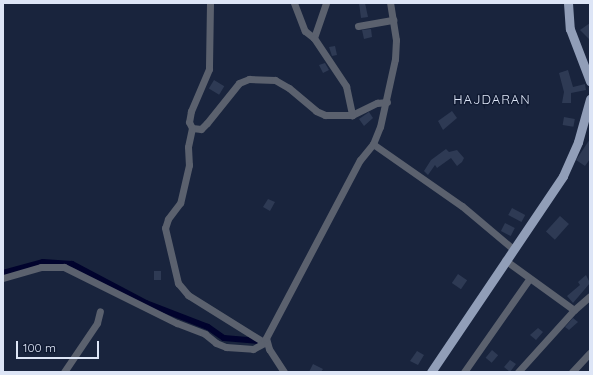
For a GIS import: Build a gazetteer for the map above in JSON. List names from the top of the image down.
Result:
{
  "districts": ["HAJDARAN"],
  "scale_bar": "100 m"
}
